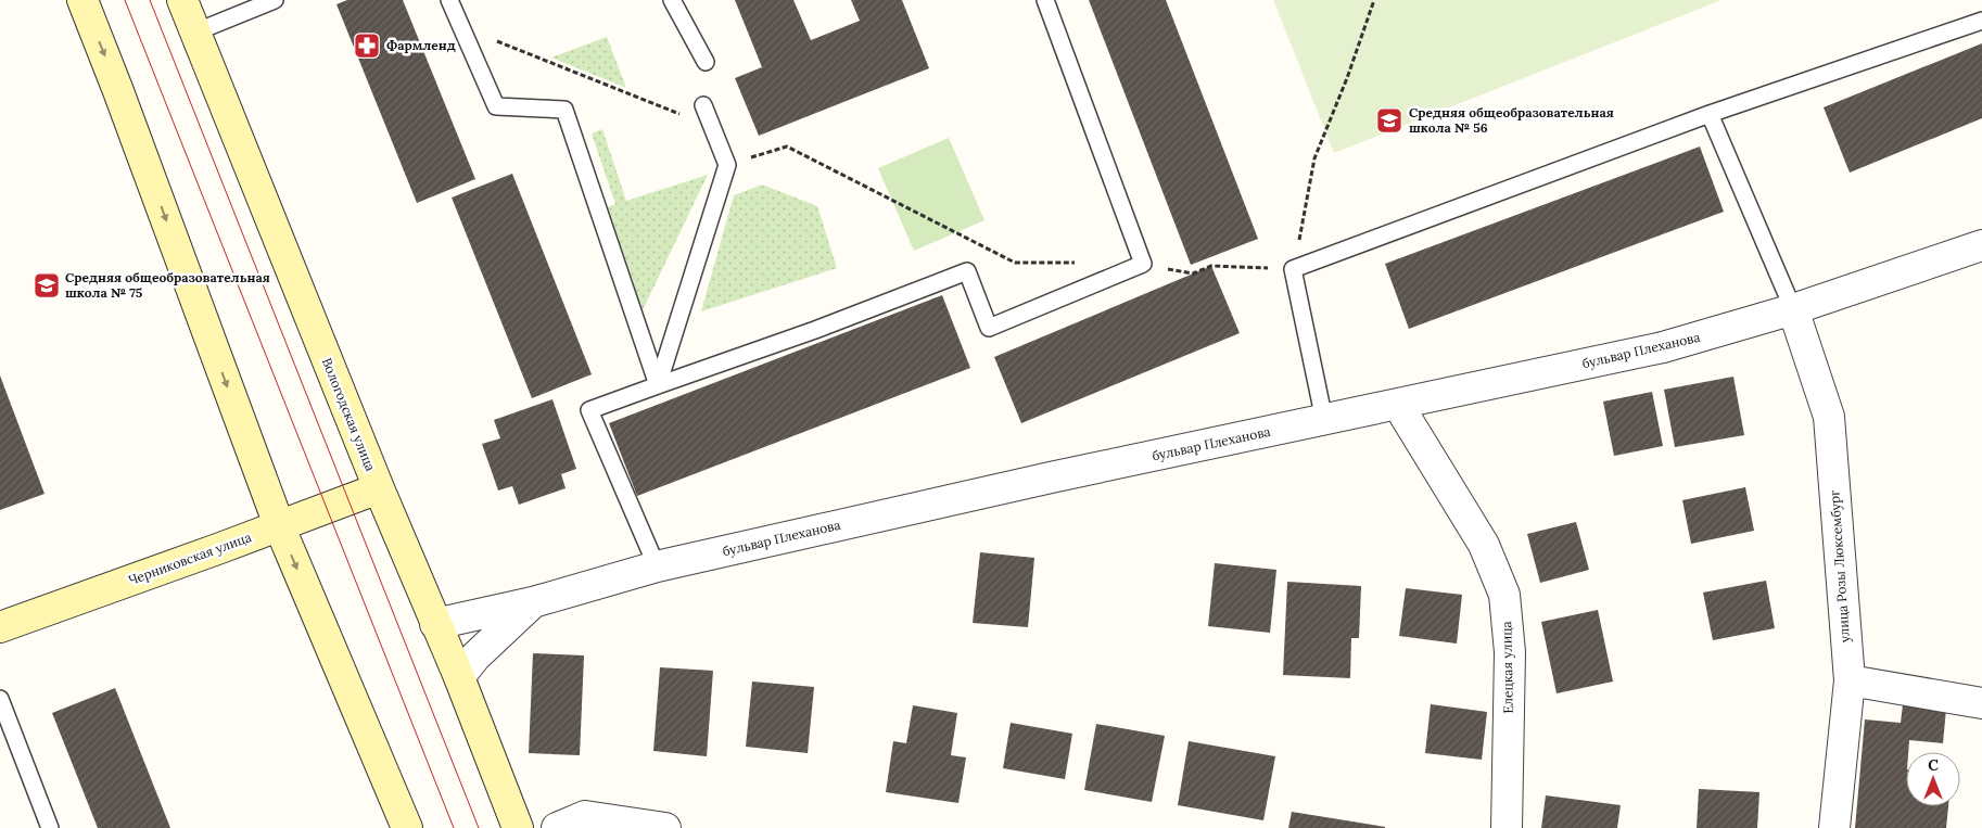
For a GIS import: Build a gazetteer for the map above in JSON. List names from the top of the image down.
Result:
{
  "streets": {
    "main road": ["Вологодская улица", "Черниковская улица"],
    "street": ["бульвар Плеханова", "улица Розы Люксембург", "Елецкая улица"]
  },
  "crossings": [
    ["бульвар Плеханова", "Вологодская улица"],
    ["бульвар Плеханова", "улица Розы Люксембург"],
    ["бульвар Плеханова", "Елецкая улица"],
    ["Вологодская улица", "Черниковская улица"]
  ],
  "places": {
    "pharmacy": ["Фармленд"],
    "school or university": ["Средняя общеобразовательная школа № 56", "Средняя общеобразовательная школа № 75"]
  },
  "north": "top"
}
